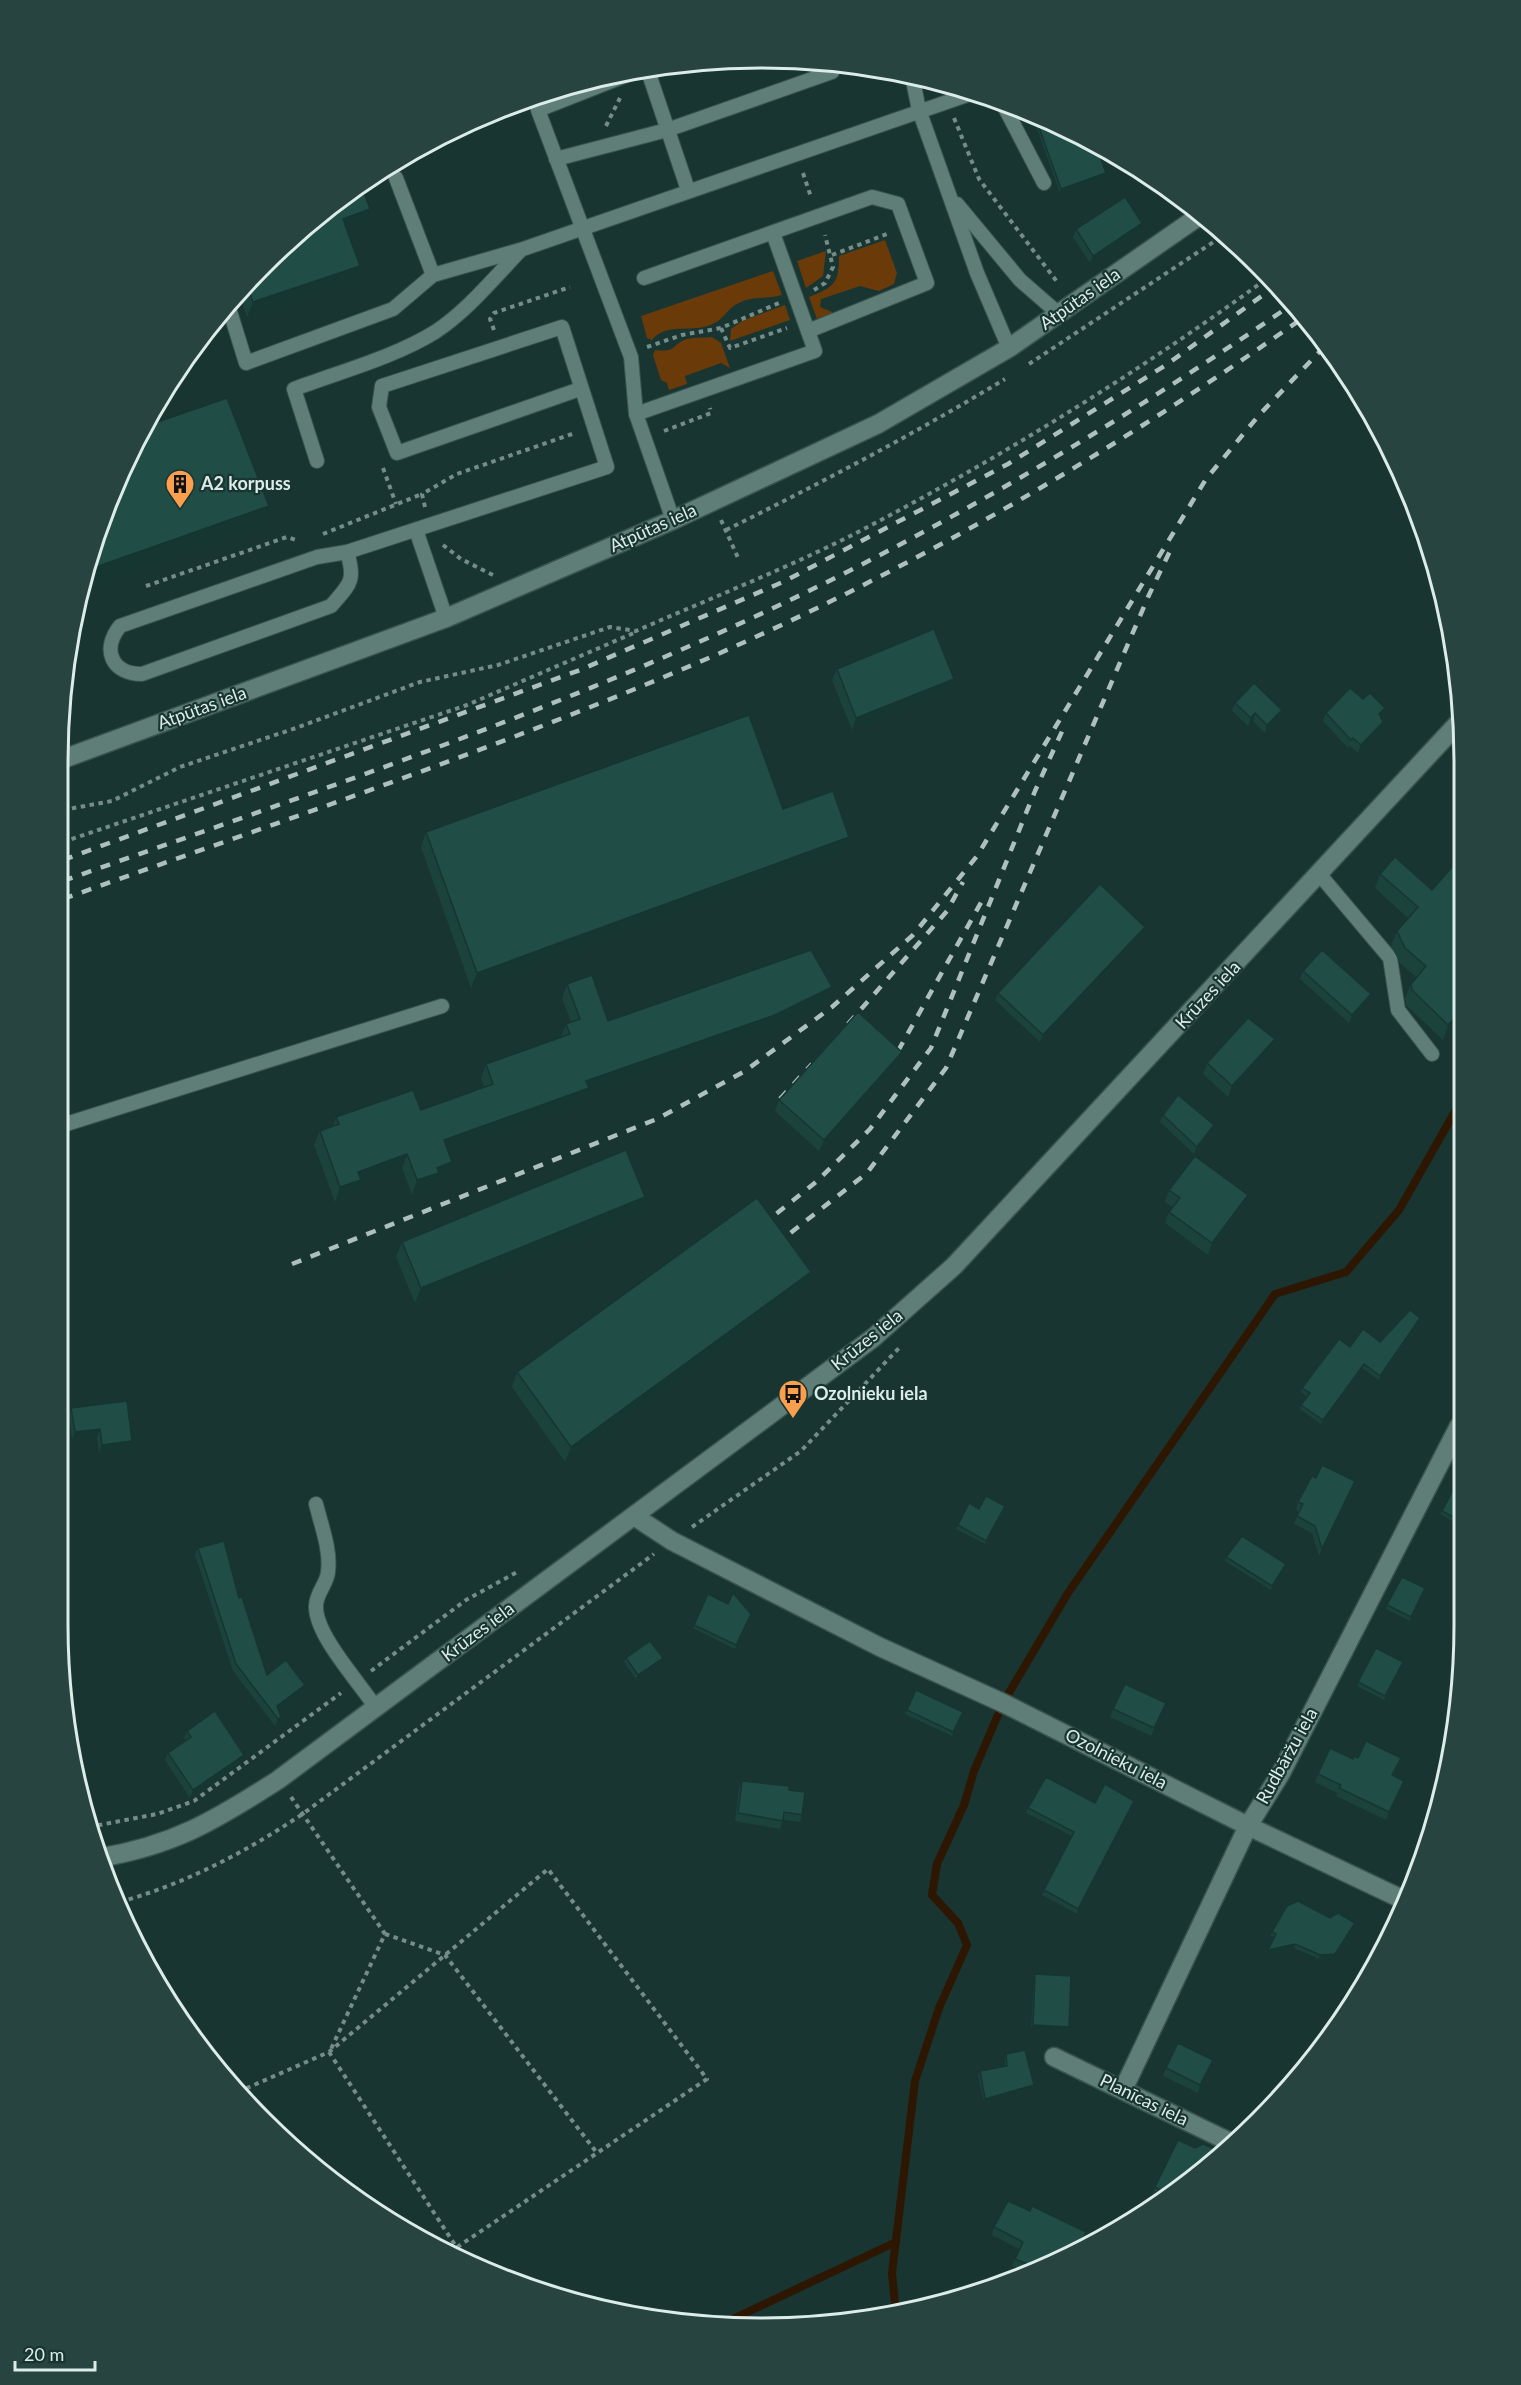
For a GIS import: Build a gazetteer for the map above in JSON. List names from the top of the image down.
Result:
{
  "streets": {
    "street": [
      "Atpūtas iela",
      "Krūzes iela",
      "Rudbāržu iela",
      "Ozolnieku iela",
      "Planīcas iela"
    ]
  },
  "crossings": [
    ["Krūzes iela", "Ozolnieku iela"],
    ["Rudbāržu iela", "Ozolnieku iela"],
    ["Rudbāržu iela", "Planīcas iela"]
  ],
  "places": {
    "building": ["A2 korpuss"],
    "bus stop": ["Ozolnieku iela"]
  },
  "scale_bar": "20 m"
}
